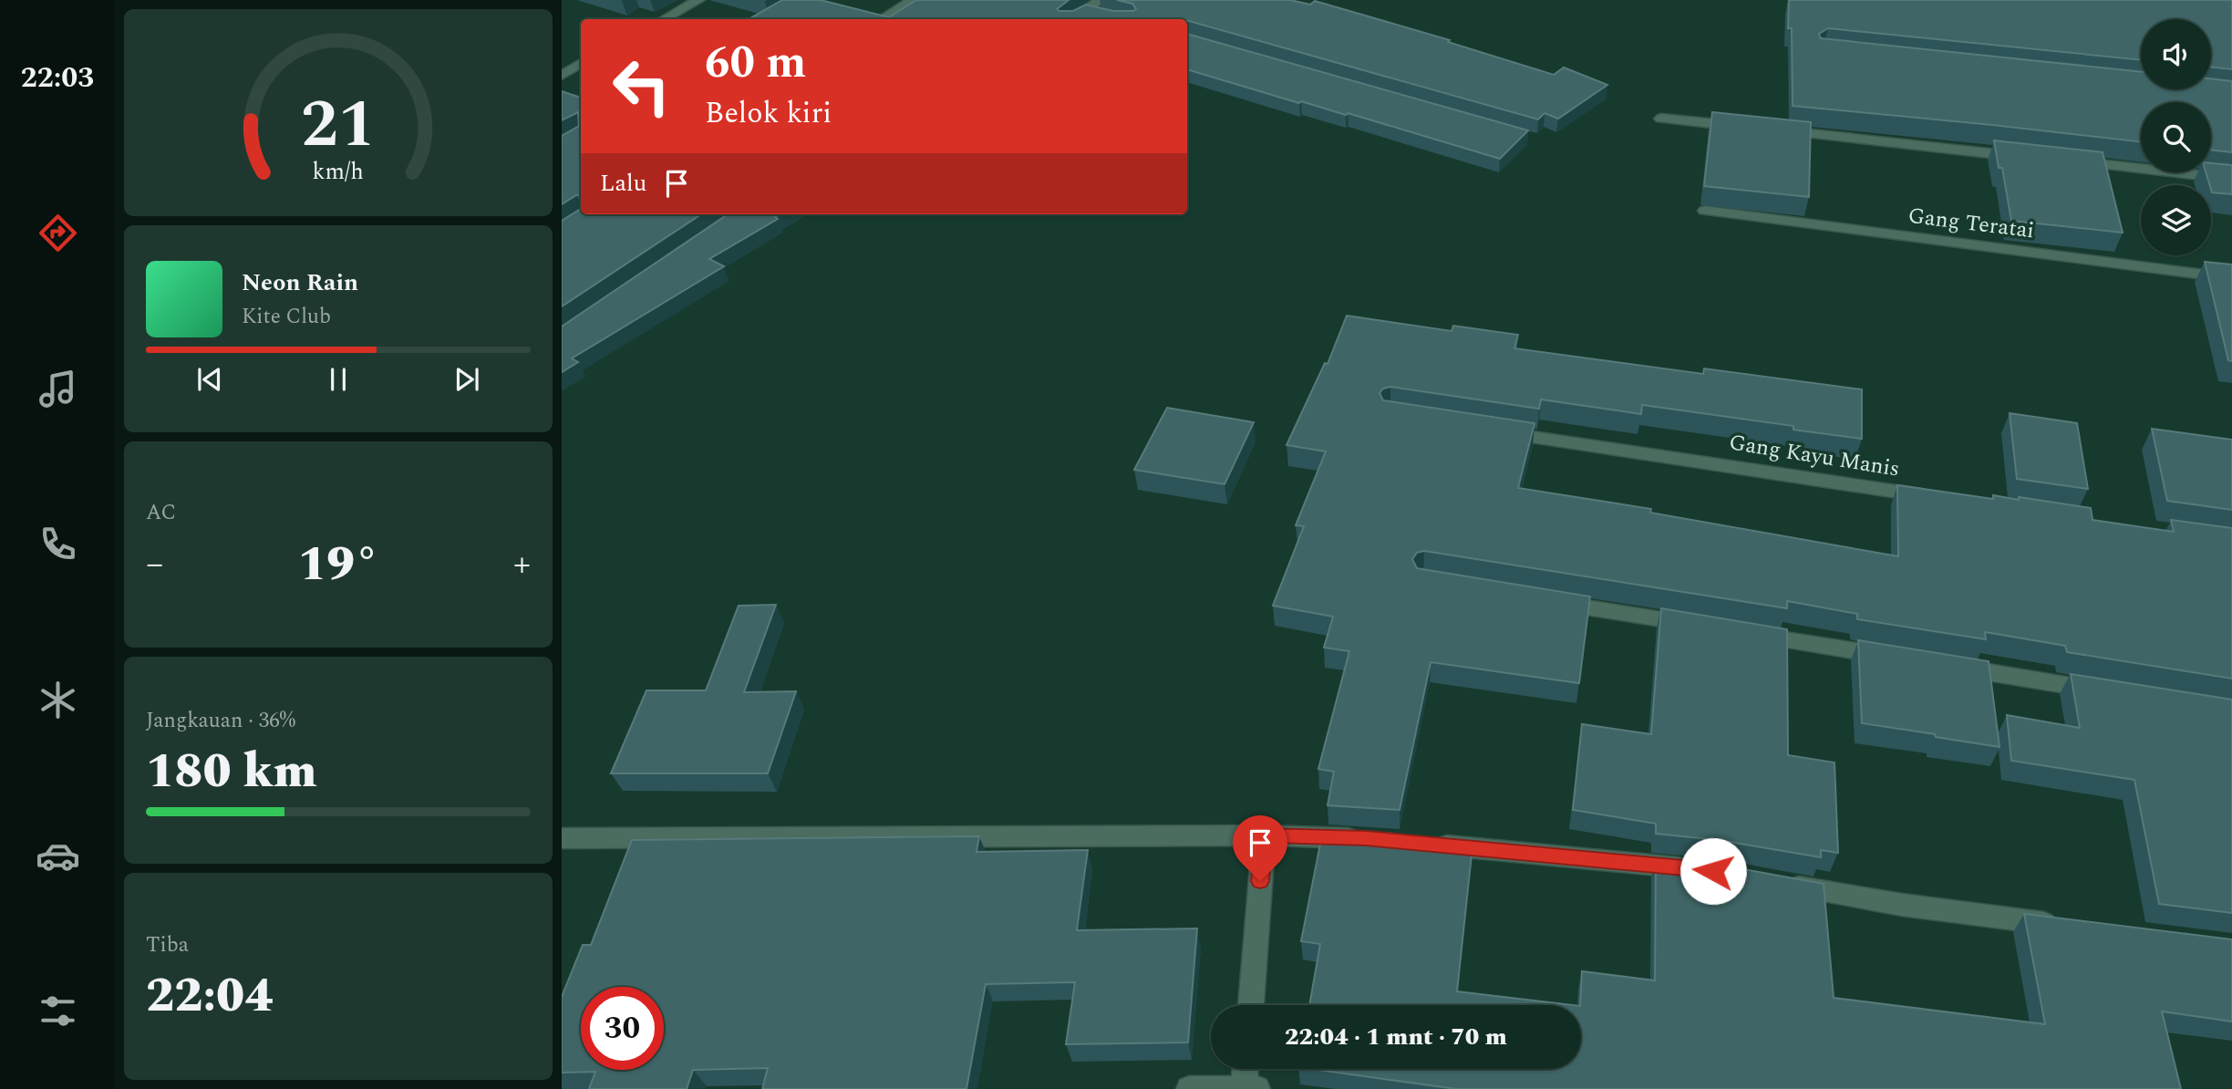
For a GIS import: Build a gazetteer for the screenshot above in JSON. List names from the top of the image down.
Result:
{
  "streets": {
    "street": ["Gang Teratai", "Gang Kayu Manis"]
  },
  "page": {
    "tabs": "22:03",
    "turn": ["60 m", "Belok kiri"],
    "then": "Lalu",
    "song": ["Neon Rain", "Kite Club"],
    "tile": [
      "AC",
      ["Jangkauan · 36%", "180 km"],
      ["Tiba", "22:04"]
    ],
    "heat": ["−", "19°", "+"],
    "limit": "30",
    "trip": "22:04 · 1 mnt · 70 m",
    "gauge": ["21", "km/h"]
  }
}
